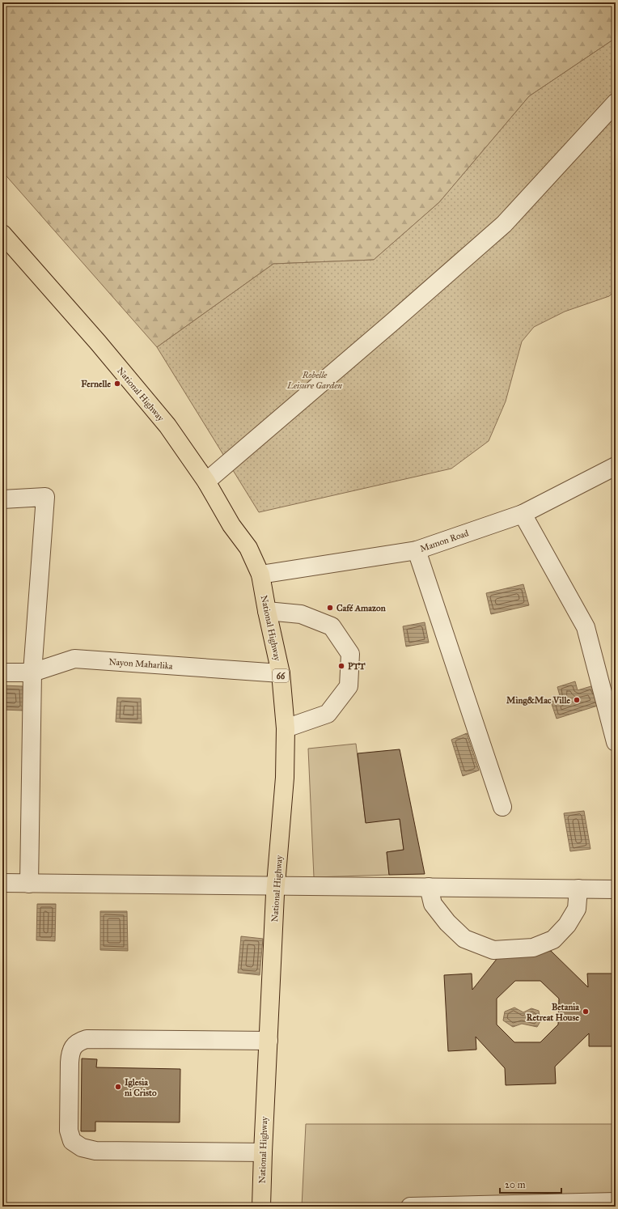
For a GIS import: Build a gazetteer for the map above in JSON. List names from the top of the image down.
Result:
{
  "streets": {
    "main road": ["National Highway", "66"],
    "street": ["Mamon Road", "Nayon Maharlika"]
  },
  "crossings": [
    ["National Highway", "Mamon Road"],
    ["National Highway", "Nayon Maharlika"]
  ],
  "parks": ["Robelle Leisure Garden"],
  "places": [
    "Fernelle",
    "Café Amazon",
    "PTT",
    "Ming&Mac Ville",
    "Betania Retreat House",
    "Iglesia ni Cristo"
  ],
  "scale_bar": "20 m"
}
